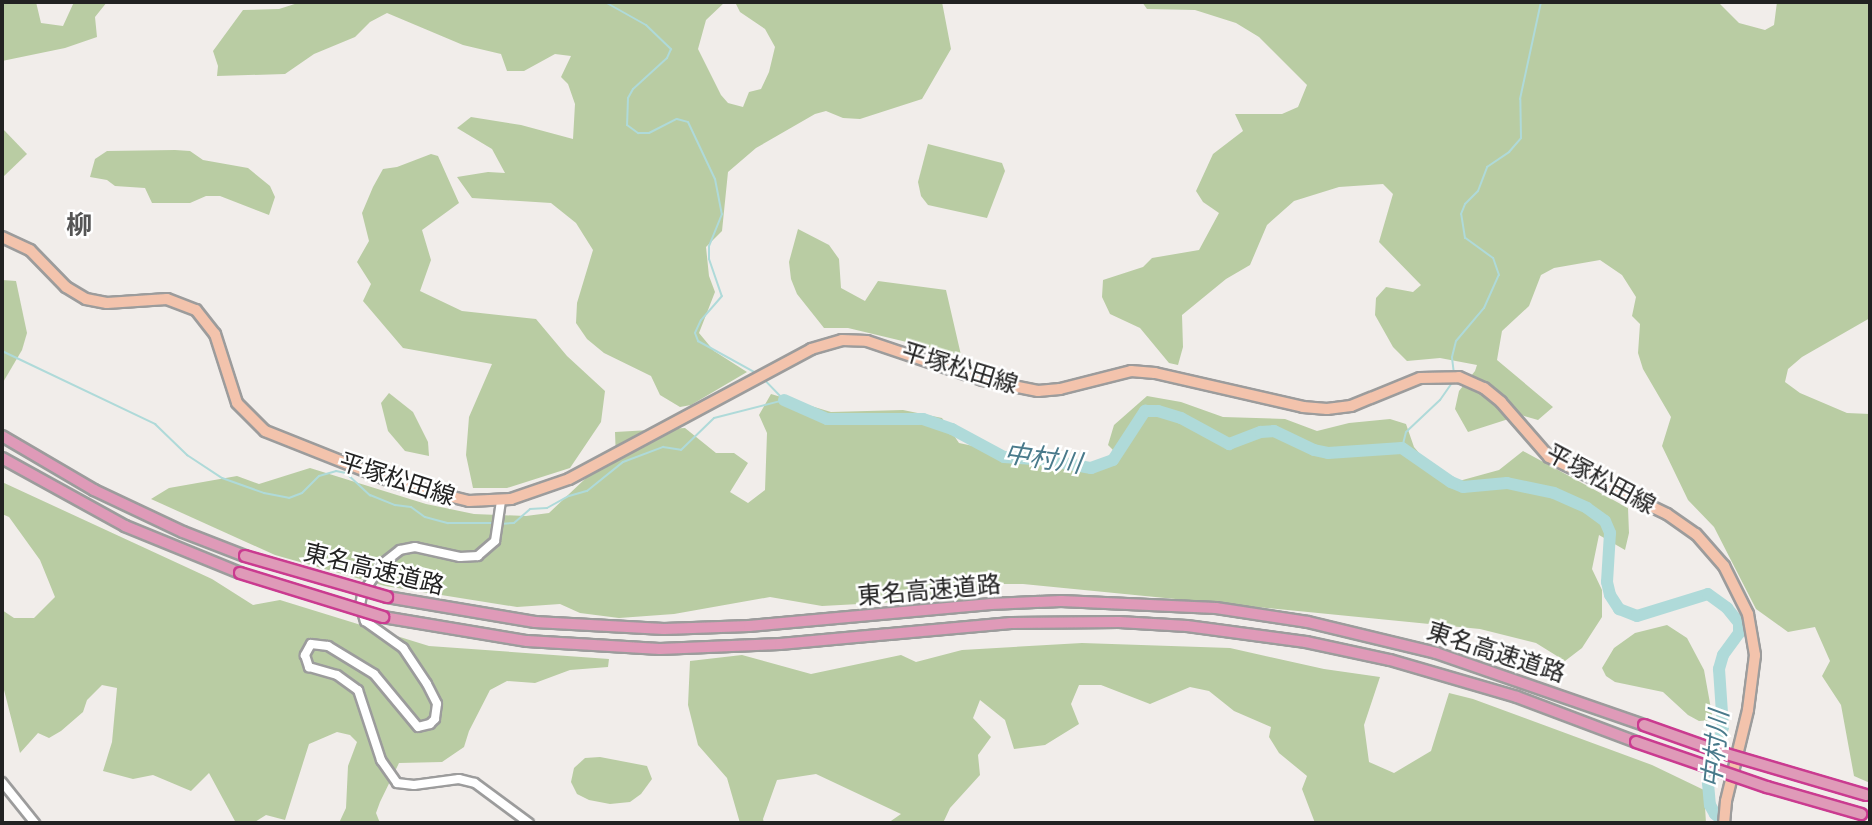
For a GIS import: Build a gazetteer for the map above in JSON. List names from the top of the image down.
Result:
{
  "streets": {
    "highway": ["東名高速道路"],
    "main road": ["平塚松田線"]
  },
  "districts": ["柳"],
  "water": ["中村川"]
}
